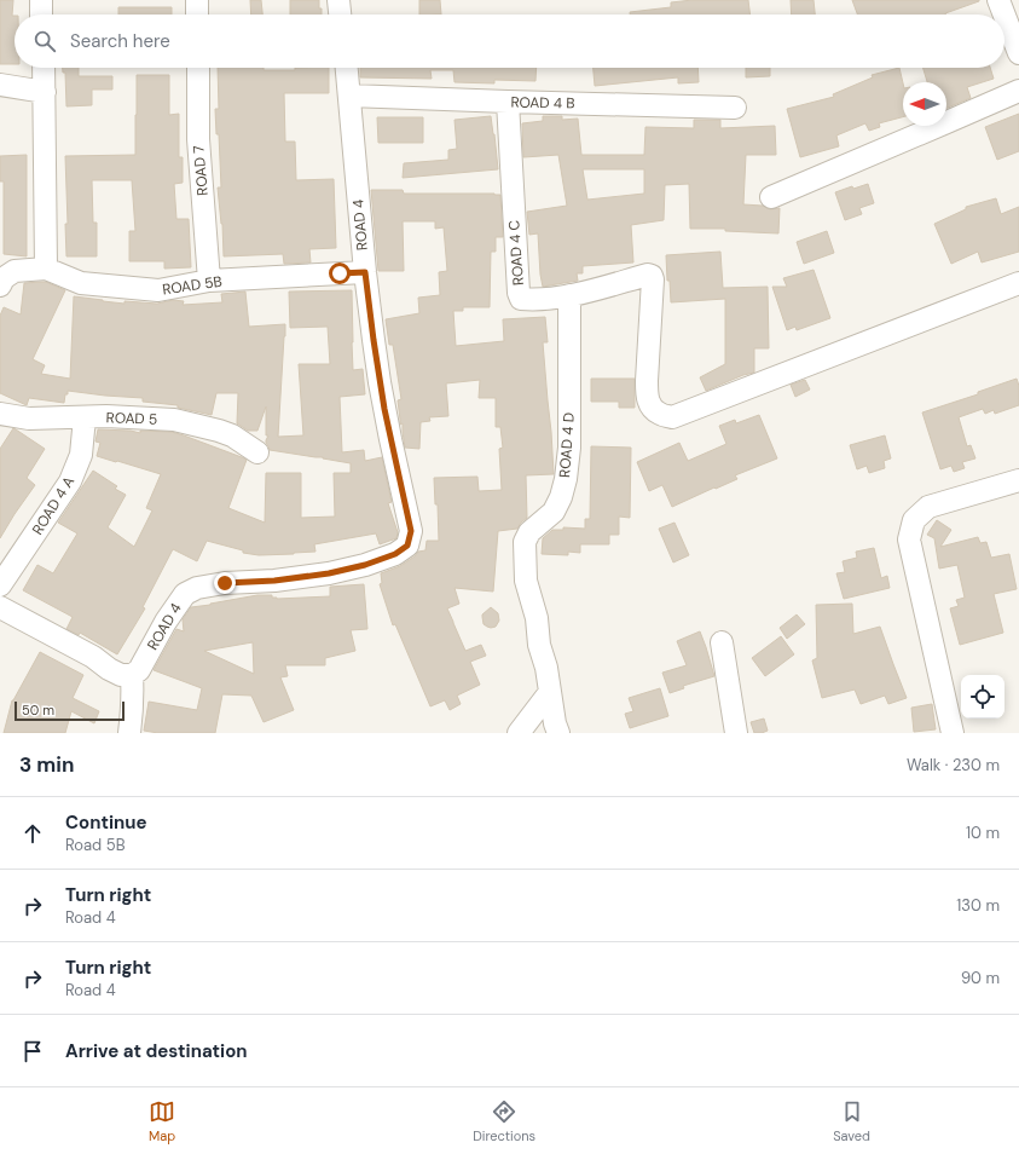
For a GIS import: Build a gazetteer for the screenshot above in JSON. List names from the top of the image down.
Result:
{
  "streets": {
    "street": [
      "ROAD 4 B",
      "ROAD 7",
      "ROAD 4",
      "ROAD 4 C",
      "ROAD 5B",
      "ROAD 5",
      "ROAD 4 D",
      "ROAD 4 A"
    ]
  },
  "crossings": [
    ["ROAD 4 B", "ROAD 4"],
    ["ROAD 4 B", "ROAD 4 C"],
    ["ROAD 7", "ROAD 5B"],
    ["ROAD 4", "ROAD 5B"],
    ["ROAD 4 C", "ROAD 4 D"],
    ["ROAD 5", "ROAD 4 A"]
  ],
  "scale_bar": "50 m",
  "north": "left",
  "page": {
    "search": "Search here",
    "scale": "50 m",
    "heading": ["3 min", "Walk · 230 m"],
    "list": [
      ["Continue", "Road 5B", "10 m"],
      ["Turn right", "Road 4", "130 m"],
      ["Turn right", "Road 4", "90 m"],
      "Arrive at destination"
    ],
    "nav": ["Map", "Directions", "Saved"]
  }
}
